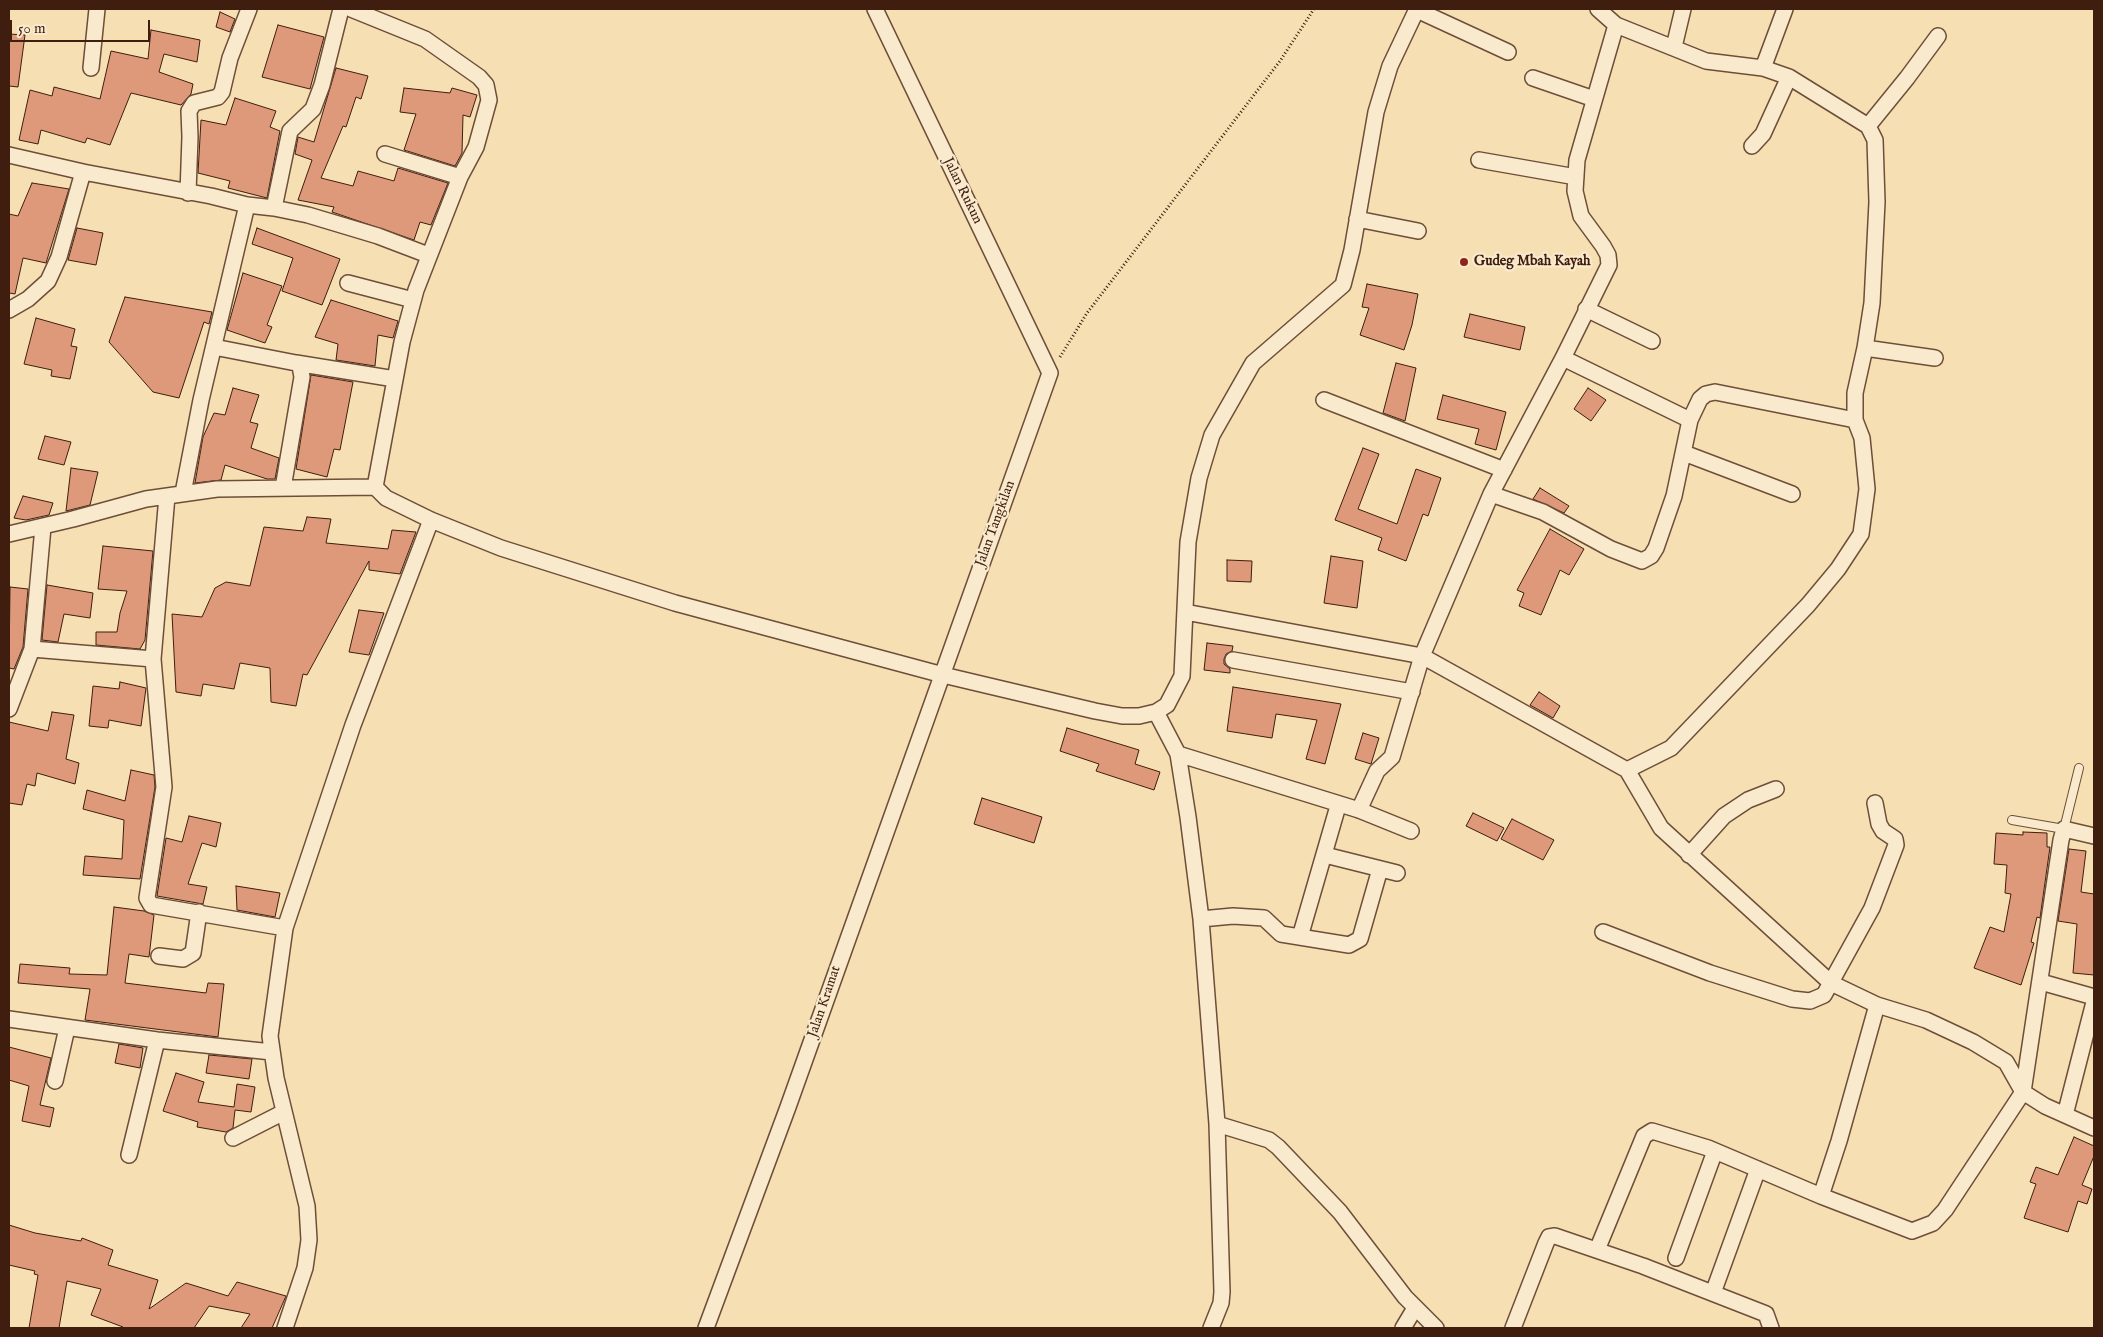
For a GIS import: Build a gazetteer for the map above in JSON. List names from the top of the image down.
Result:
{
  "streets": {
    "street": ["Jalan Rukun", "Jalan Tangkilan", "Jalan Kramat"]
  },
  "crossings": [
    ["Jalan Rukun", "Jalan Tangkilan"],
    ["Jalan Tangkilan", "Jalan Kramat"]
  ],
  "places": ["Gudeg Mbah Kayah"],
  "scale_bar": "50 m"
}
